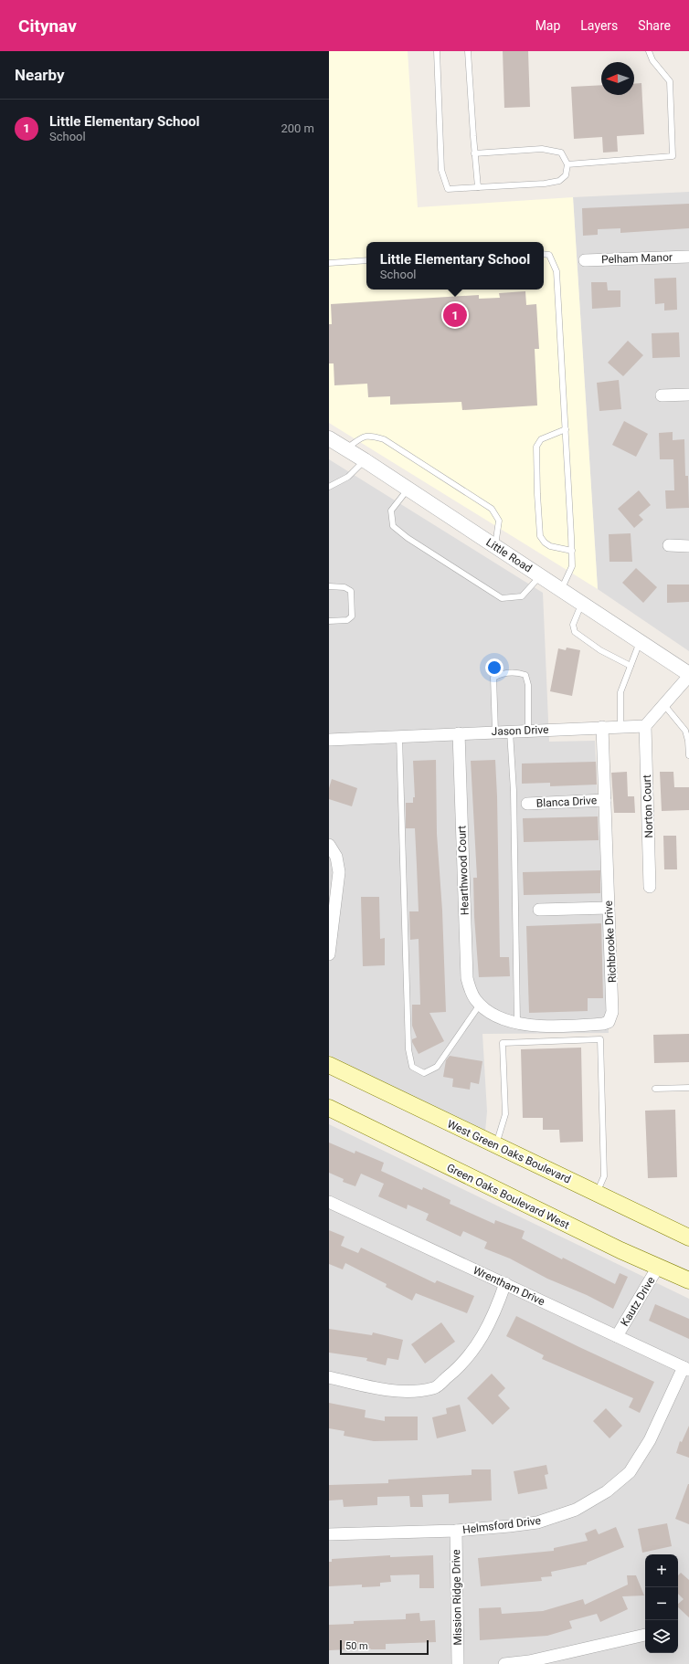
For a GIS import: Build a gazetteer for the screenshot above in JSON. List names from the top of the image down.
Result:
{
  "streets": {
    "main road": ["West Green Oaks Boulevard", "Green Oaks Boulevard West"],
    "street": [
      "Pelham Manor",
      "Little Road",
      "Jason Drive",
      "Blanca Drive",
      "Norton Court",
      "Hearthwood Court",
      "Richbrooke Drive",
      "Wrentham Drive",
      "Kautz Drive",
      "Helmsford Drive",
      "Mission Ridge Drive"
    ]
  },
  "crossings": [
    ["Jason Drive", "Norton Court"],
    ["Jason Drive", "Hearthwood Court"],
    ["Jason Drive", "Richbrooke Drive"],
    ["Blanca Drive", "Richbrooke Drive"],
    ["Hearthwood Court", "Richbrooke Drive"],
    ["Green Oaks Boulevard West", "Kautz Drive"],
    ["Wrentham Drive", "Kautz Drive"],
    ["Wrentham Drive", "Helmsford Drive"],
    ["Helmsford Drive", "Mission Ridge Drive"]
  ],
  "scale_bar": "50 m",
  "north": "left",
  "page": {
    "header": "Citynav",
    "nav": ["Map", "Layers", "Share"],
    "heading": "Nearby",
    "list": [
      {
        "mark": "1",
        "name": "Little Elementary School",
        "note": "School",
        "value": "200 m"
      }
    ],
    "popup": ["Little Elementary School", "School"],
    "pins": "1",
    "map_buttons": ["+", "−"],
    "scale": "50 m"
  }
}
